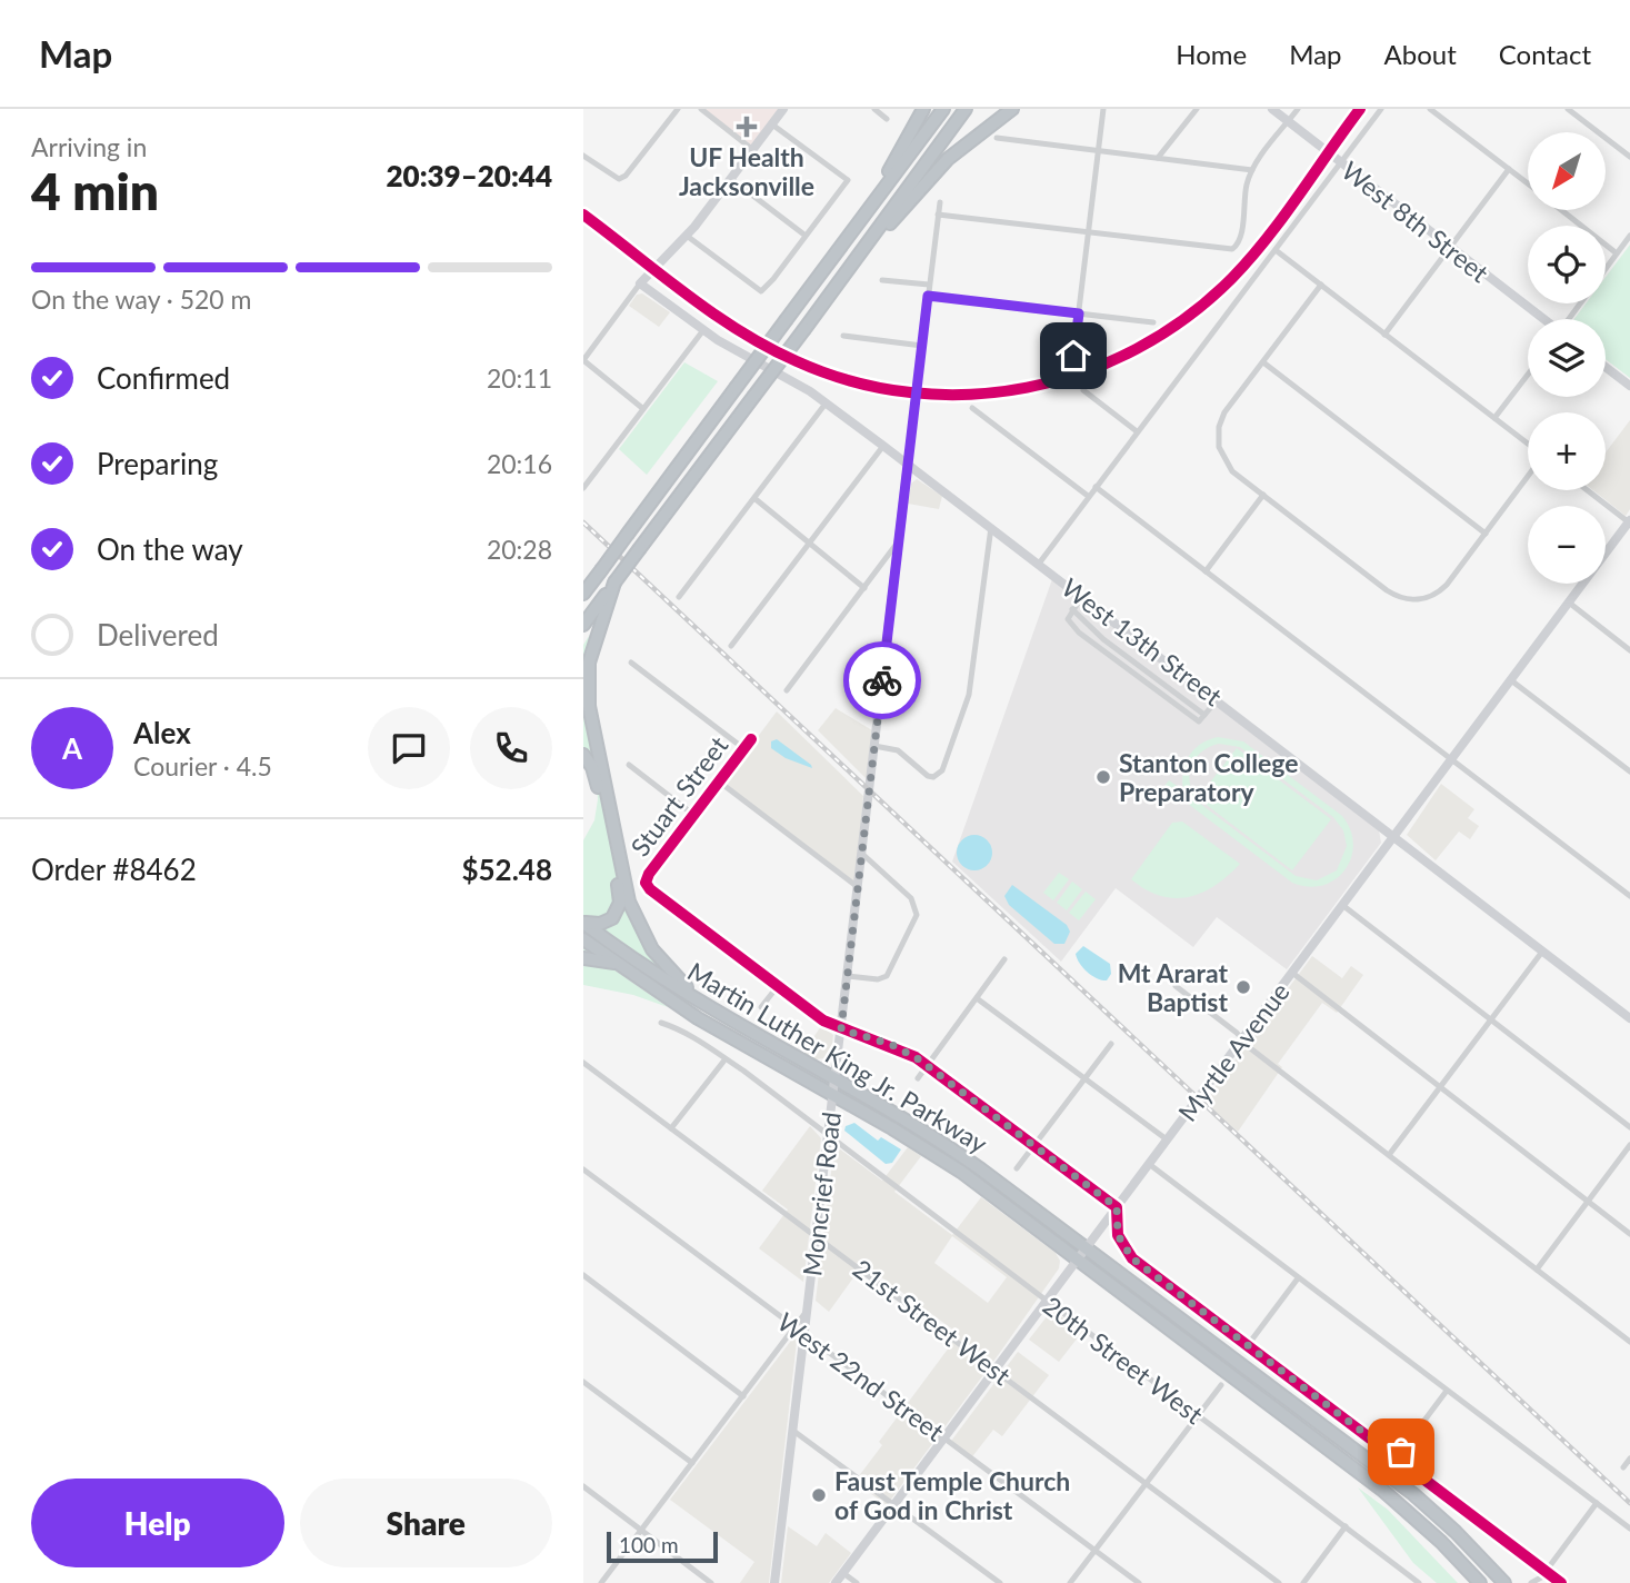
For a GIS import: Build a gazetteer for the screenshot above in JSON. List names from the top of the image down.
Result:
{
  "streets": {
    "highway": ["Martin Luther King Jr. Parkway"],
    "main road": [
      "West 8th Street",
      "West 13th Street",
      "Myrtle Avenue",
      "Moncrief Road"
    ],
    "street": [
      "Stuart Street",
      "21st Street West",
      "20th Street West",
      "West 22nd Street"
    ]
  },
  "crossings": [
    ["West 13th Street", "Myrtle Avenue"],
    ["West 13th Street", "Moncrief Road"],
    ["Myrtle Avenue", "Martin Luther King Jr. Parkway"],
    ["Myrtle Avenue", "21st Street West"],
    ["Myrtle Avenue", "20th Street West"],
    ["Myrtle Avenue", "West 22nd Street"],
    ["Martin Luther King Jr. Parkway", "Moncrief Road"],
    ["Moncrief Road", "21st Street West"],
    ["Moncrief Road", "20th Street West"],
    ["Moncrief Road", "West 22nd Street"]
  ],
  "places": {
    "health": ["UF Health Jacksonville"],
    "other": ["Stanton College Preparatory", "Mt Ararat Baptist", "Faust Temple Church of God in Christ"]
  },
  "scale_bar": "100 m",
  "north": "bottom left",
  "page": {
    "header": "Map",
    "nav": [
      "Home",
      "Map",
      "About",
      "Contact"
    ],
    "heading": ["4 min", "Arriving in", "20:39–20:44"],
    "panel": [
      "Alex",
      "Courier · 4.5",
      "Order #8462",
      "$52.48"
    ],
    "map_buttons": ["+", "−"],
    "bar": "On the way · 520 m",
    "list": [
      ["Confirmed", "20:11"],
      ["Preparing", "20:16"],
      ["On the way", "20:28"],
      "Delivered"
    ],
    "round": "A",
    "buttons": ["Help", "Share"],
    "scale": "100 m"
  }
}
